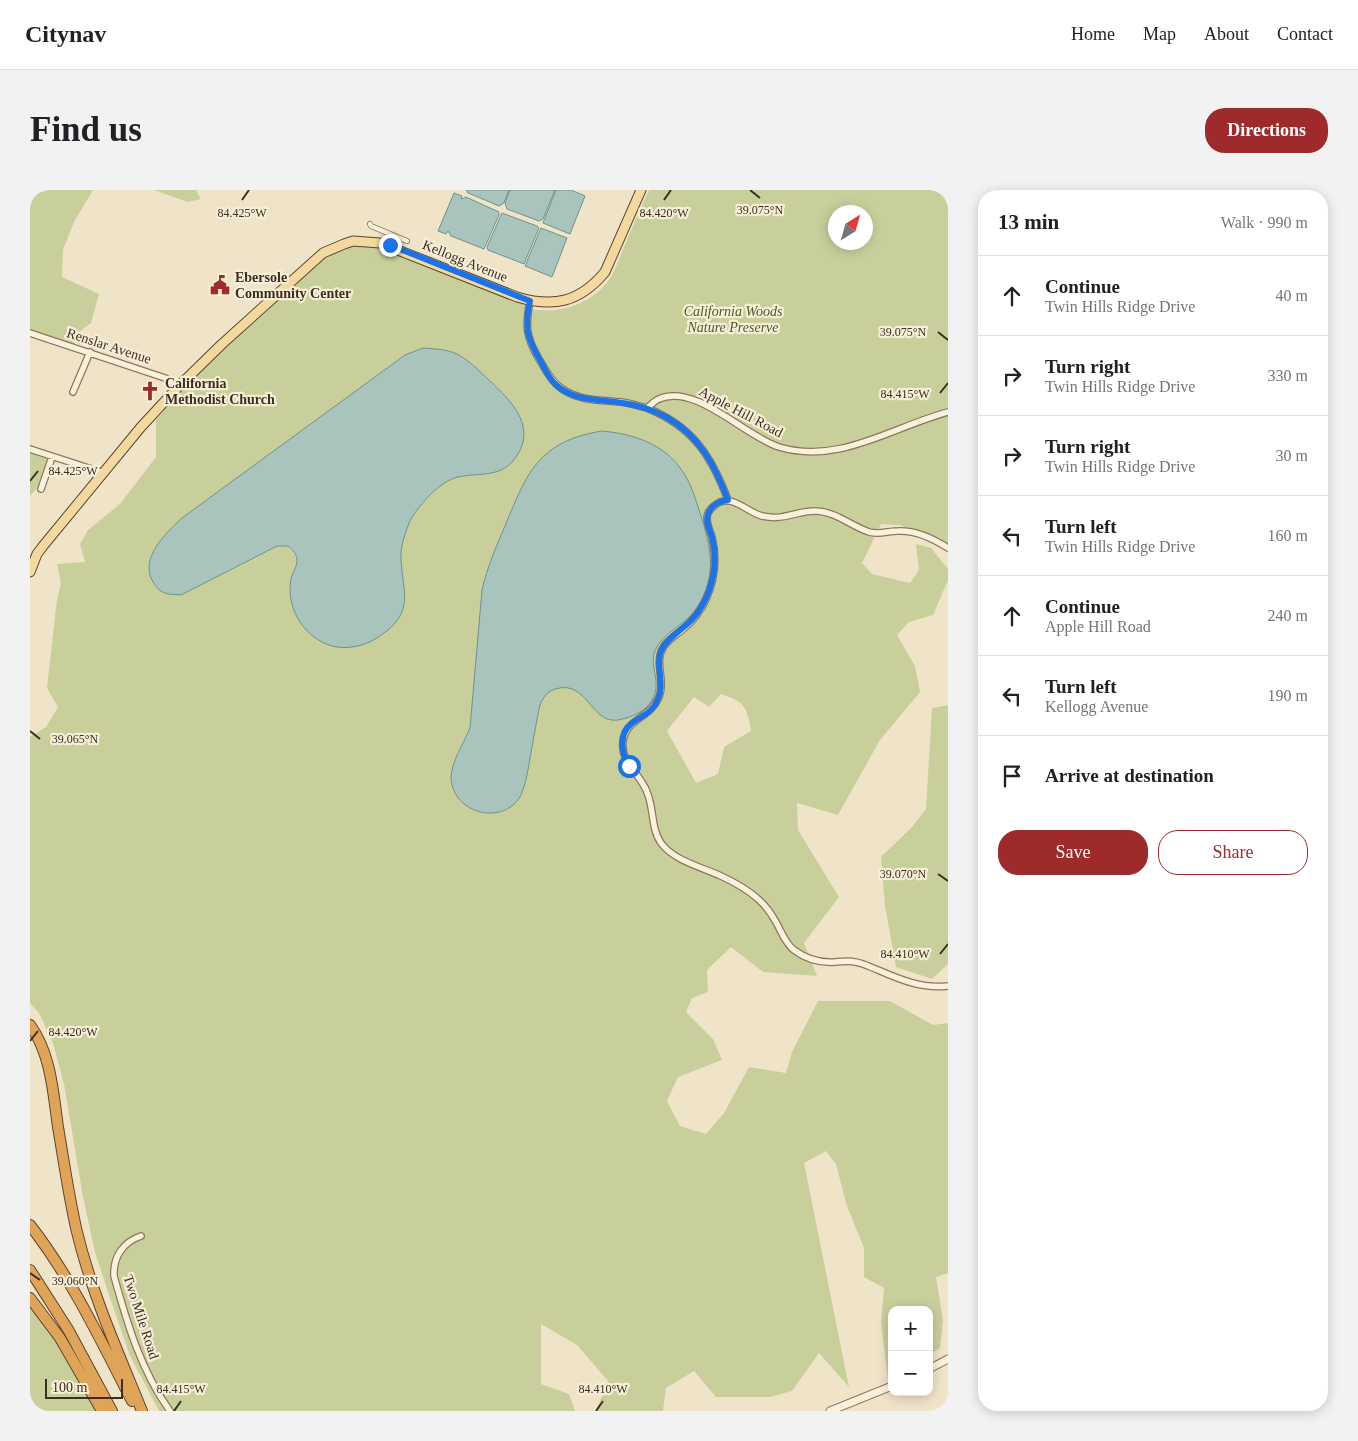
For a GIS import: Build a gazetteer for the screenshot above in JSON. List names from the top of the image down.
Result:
{
  "streets": {
    "main road": ["Kellogg Avenue"],
    "street": ["Renslar Avenue", "Apple Hill Road", "Two Mile Road"]
  },
  "crossings": [
    ["Kellogg Avenue", "Renslar Avenue"]
  ],
  "parks": ["California Woods Nature Preserve"],
  "places": {
    "public building": ["Ebersole Community Center"],
    "church": ["California Methodist Church"]
  },
  "scale_bar": "100 m",
  "north": "top right",
  "page": {
    "header": "Citynav",
    "nav": [
      "Home",
      "Map",
      "About",
      "Contact"
    ],
    "buttons": [
      "Directions",
      ["Save", "Share"]
    ],
    "title": "Find us",
    "heading": ["13 min", "Walk · 990 m"],
    "list": [
      ["Continue", "Twin Hills Ridge Drive", "40 m"],
      ["Turn right", "Twin Hills Ridge Drive", "330 m"],
      ["Turn right", "Twin Hills Ridge Drive", "30 m"],
      ["Turn left", "Twin Hills Ridge Drive", "160 m"],
      ["Continue", "Apple Hill Road", "240 m"],
      ["Turn left", "Kellogg Avenue", "190 m"],
      "Arrive at destination"
    ],
    "map_buttons": ["+", "−"],
    "scale": "100 m"
  },
  "coordinates": [
    "39.075°N",
    "84.425°W",
    "84.420°W",
    "84.415°W",
    "39.065°N",
    "39.070°N",
    "84.410°W",
    "39.060°N"
  ]
}
